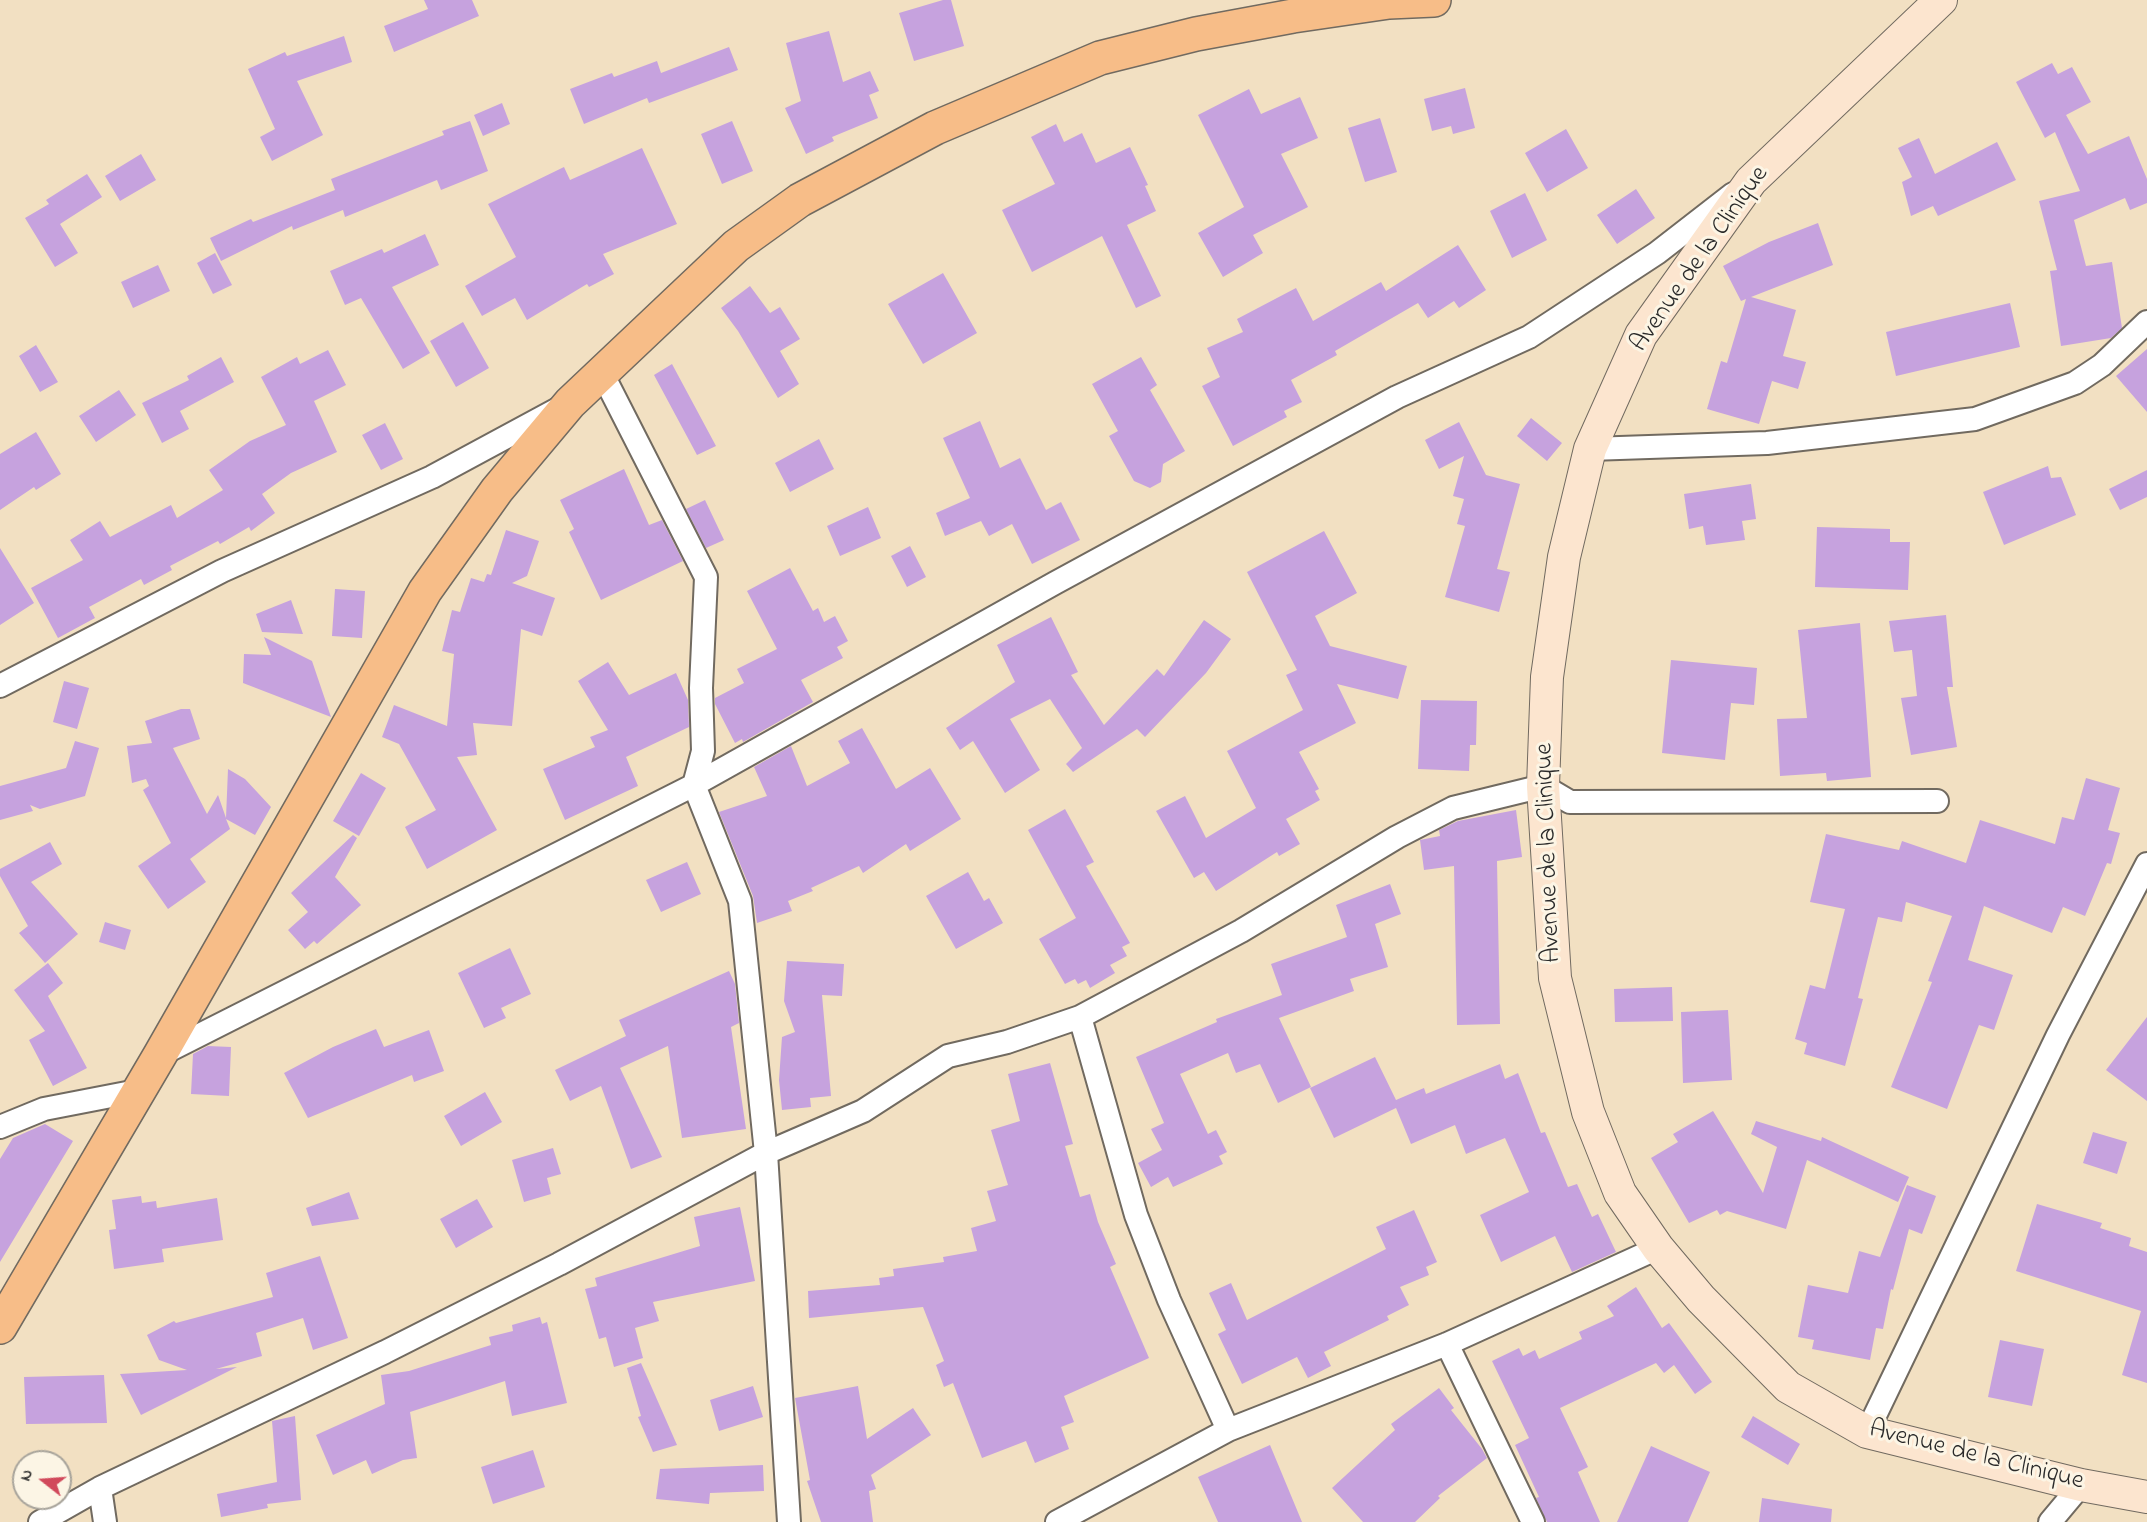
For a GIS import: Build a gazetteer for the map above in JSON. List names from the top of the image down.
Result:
{
  "streets": {
    "street": ["Avenue de la Clinique"]
  },
  "north": "left"
}
